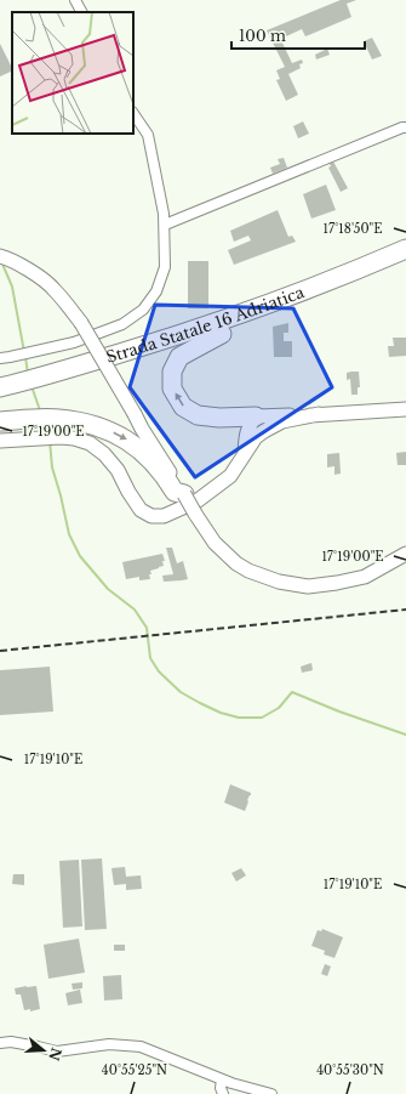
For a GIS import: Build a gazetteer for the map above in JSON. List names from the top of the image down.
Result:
{
  "streets": {
    "highway": ["Strada Statale 16 Adriatica"]
  },
  "scale_bar": "100 m",
  "north": "right",
  "coordinates": [
    "17°18'50\"E",
    "17°19'00\"E",
    "17°19'10\"E",
    "40°55'25\"N",
    "40°55'30\"N"
  ]
}
